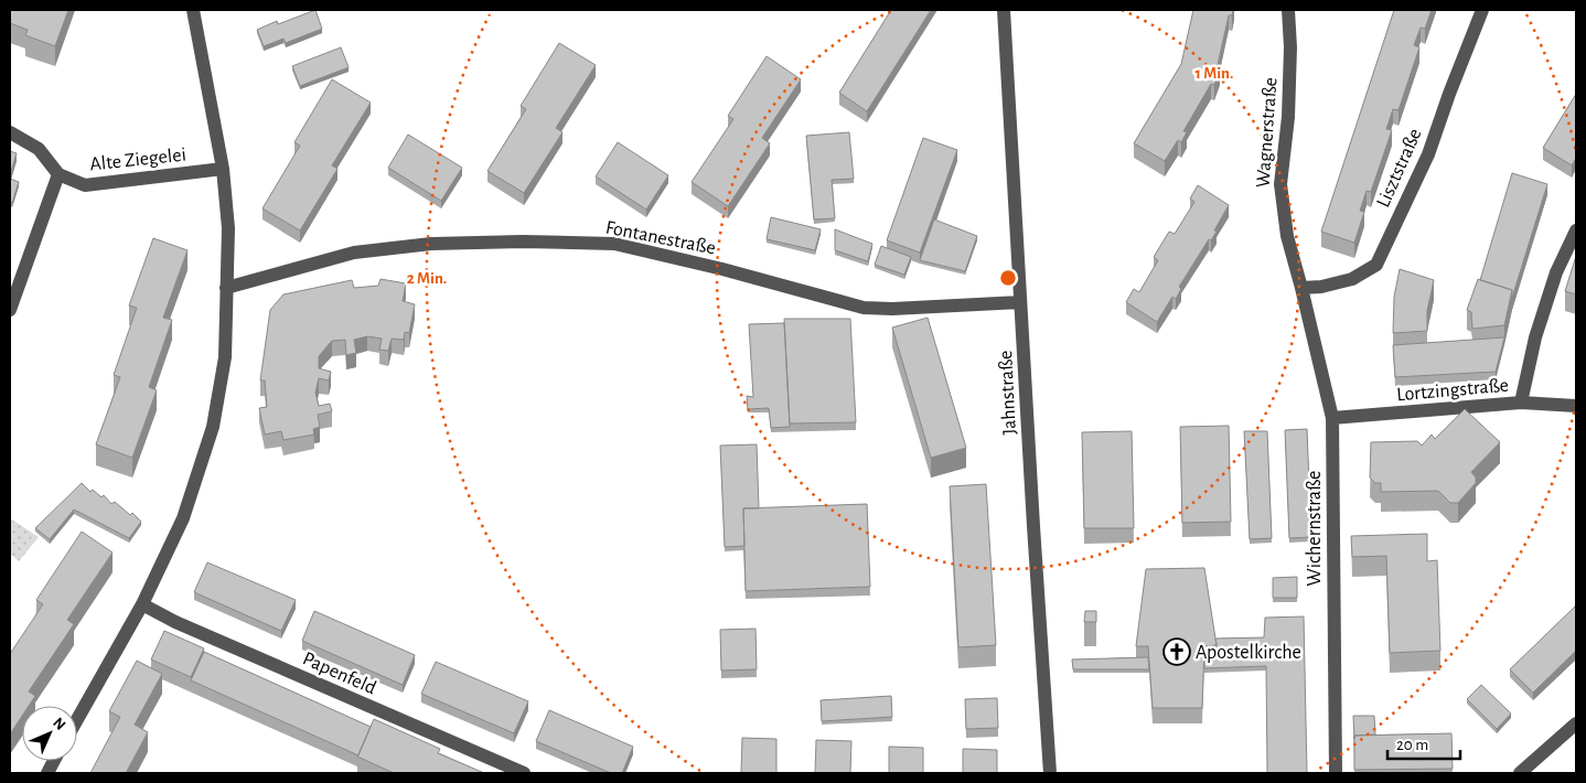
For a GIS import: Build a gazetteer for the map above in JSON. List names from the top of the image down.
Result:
{
  "streets": {
    "street": [
      "Wagnerstraße",
      "Alte Ziegelei",
      "Lisztstraße",
      "Fontanestraße",
      "Lortzingstraße",
      "Jahnstraße",
      "Wichernstraße",
      "Papenfeld"
    ]
  },
  "crossings": [
    ["Wagnerstraße", "Lisztstraße"],
    ["Wagnerstraße", "Wichernstraße"],
    ["Lisztstraße", "Wichernstraße"],
    ["Fontanestraße", "Jahnstraße"],
    ["Lortzingstraße", "Wichernstraße"]
  ],
  "places": {
    "church": ["Apostelkirche"]
  },
  "scale_bar": "20 m",
  "north": "top right",
  "rings": ["1 Min.", "2 Min."]
}
